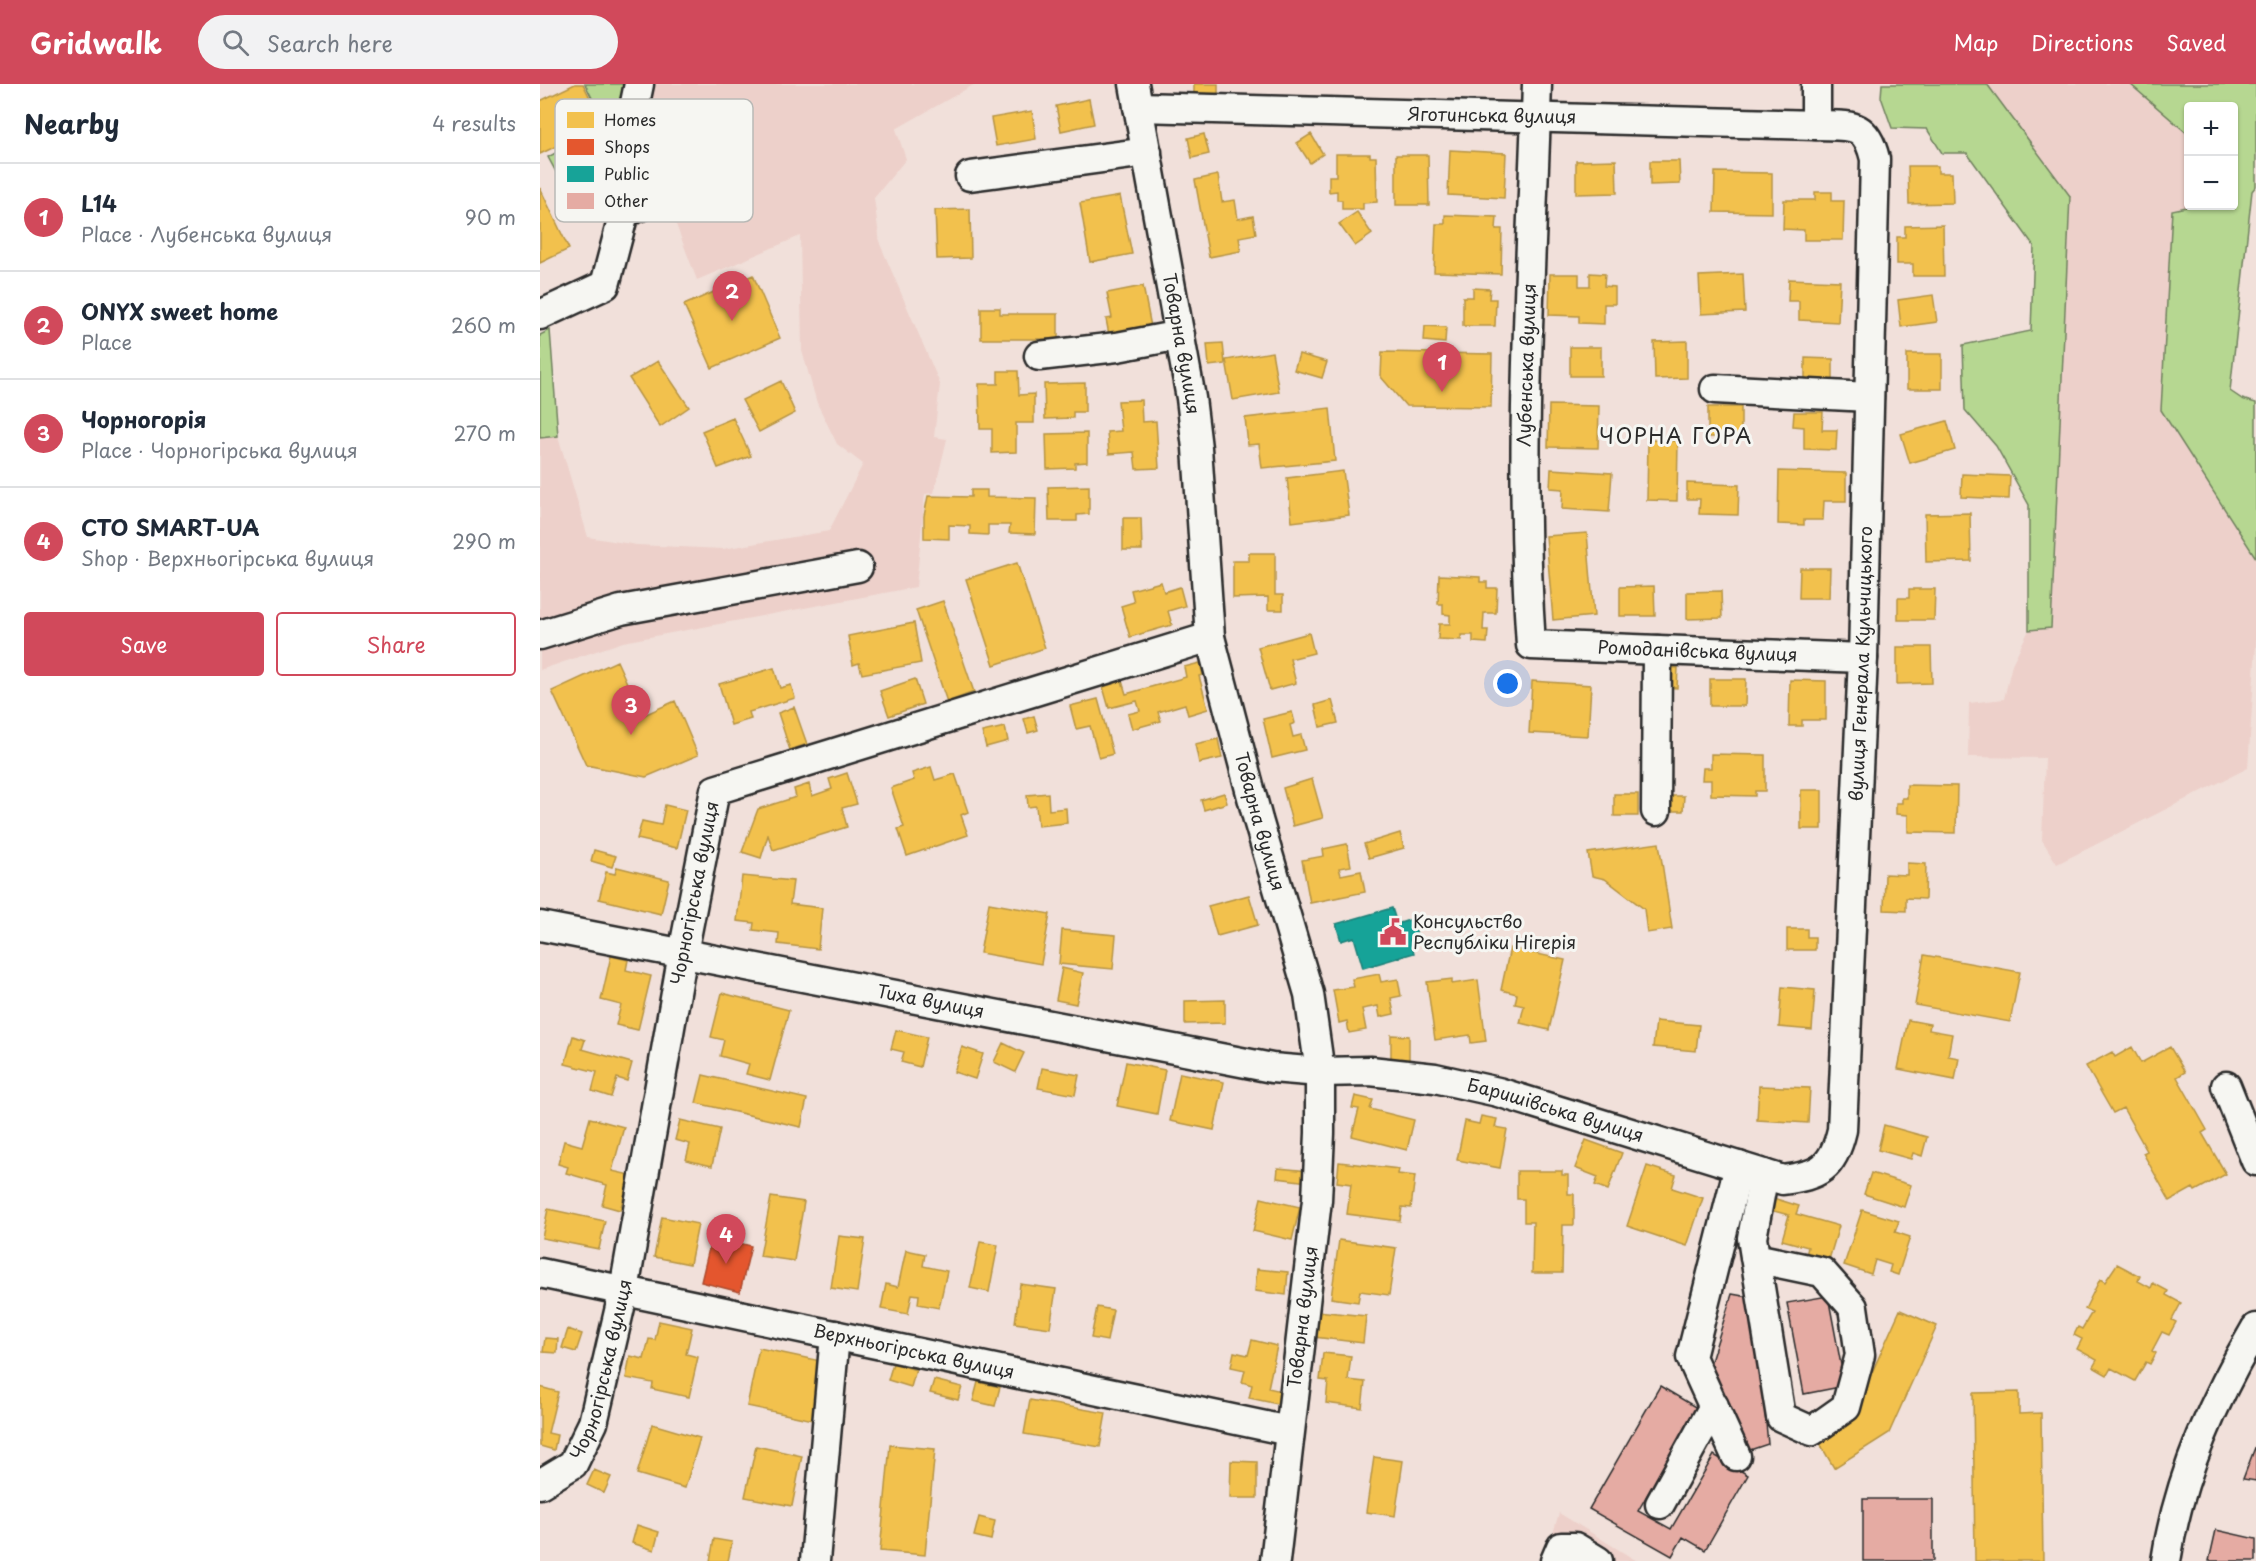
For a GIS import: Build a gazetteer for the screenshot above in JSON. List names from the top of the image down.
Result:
{
  "streets": {
    "street": [
      "Яготинська вулиця",
      "Товарна вулиця",
      "Лубенська вулиця",
      "Ромоданівська вулиця",
      "вулиця Генерала Кульчицького",
      "Чорногірська вулиця",
      "Тиха вулиця",
      "Баришівська вулиця",
      "Верхньогірська вулиця"
    ]
  },
  "crossings": [
    ["Яготинська вулиця", "Товарна вулиця"],
    ["Яготинська вулиця", "Лубенська вулиця"],
    ["Яготинська вулиця", "вулиця Генерала Кульчицького"],
    ["Товарна вулиця", "Чорногірська вулиця"],
    ["Товарна вулиця", "Тиха вулиця"],
    ["Товарна вулиця", "Баришівська вулиця"],
    ["Товарна вулиця", "Верхньогірська вулиця"],
    ["Лубенська вулиця", "Ромоданівська вулиця"],
    ["Ромоданівська вулиця", "вулиця Генерала Кульчицького"],
    ["вулиця Генерала Кульчицького", "Баришівська вулиця"],
    ["Чорногірська вулиця", "Тиха вулиця"],
    ["Чорногірська вулиця", "Верхньогірська вулиця"],
    ["Тиха вулиця", "Баришівська вулиця"]
  ],
  "districts": ["ЧОРНА ГОРА"],
  "places": {
    "public building": ["Консульство Республіки Нігерія"]
  },
  "legend": [
    "Homes",
    "Shops",
    "Public",
    "Other"
  ],
  "page": {
    "header": "Gridwalk",
    "search": "Search here",
    "nav": ["Map", "Directions", "Saved"],
    "heading": ["Nearby", "4 results"],
    "map_buttons": ["+", "−"],
    "list": [
      {
        "mark": "1",
        "name": "L14",
        "note": "Place · Лубенська вулиця",
        "value": "90 m"
      },
      {
        "mark": "2",
        "name": "ONYX sweet home",
        "note": "Place",
        "value": "260 m"
      },
      {
        "mark": "3",
        "name": "Чорногорія",
        "note": "Place · Чорногірська вулиця",
        "value": "270 m"
      },
      {
        "mark": "4",
        "name": "СТО SMART-UA",
        "note": "Shop · Верхньогірська вулиця",
        "value": "290 m"
      }
    ],
    "pins": [
      "2",
      "1",
      "3",
      "4"
    ],
    "buttons": ["Save", "Share"]
  }
}
